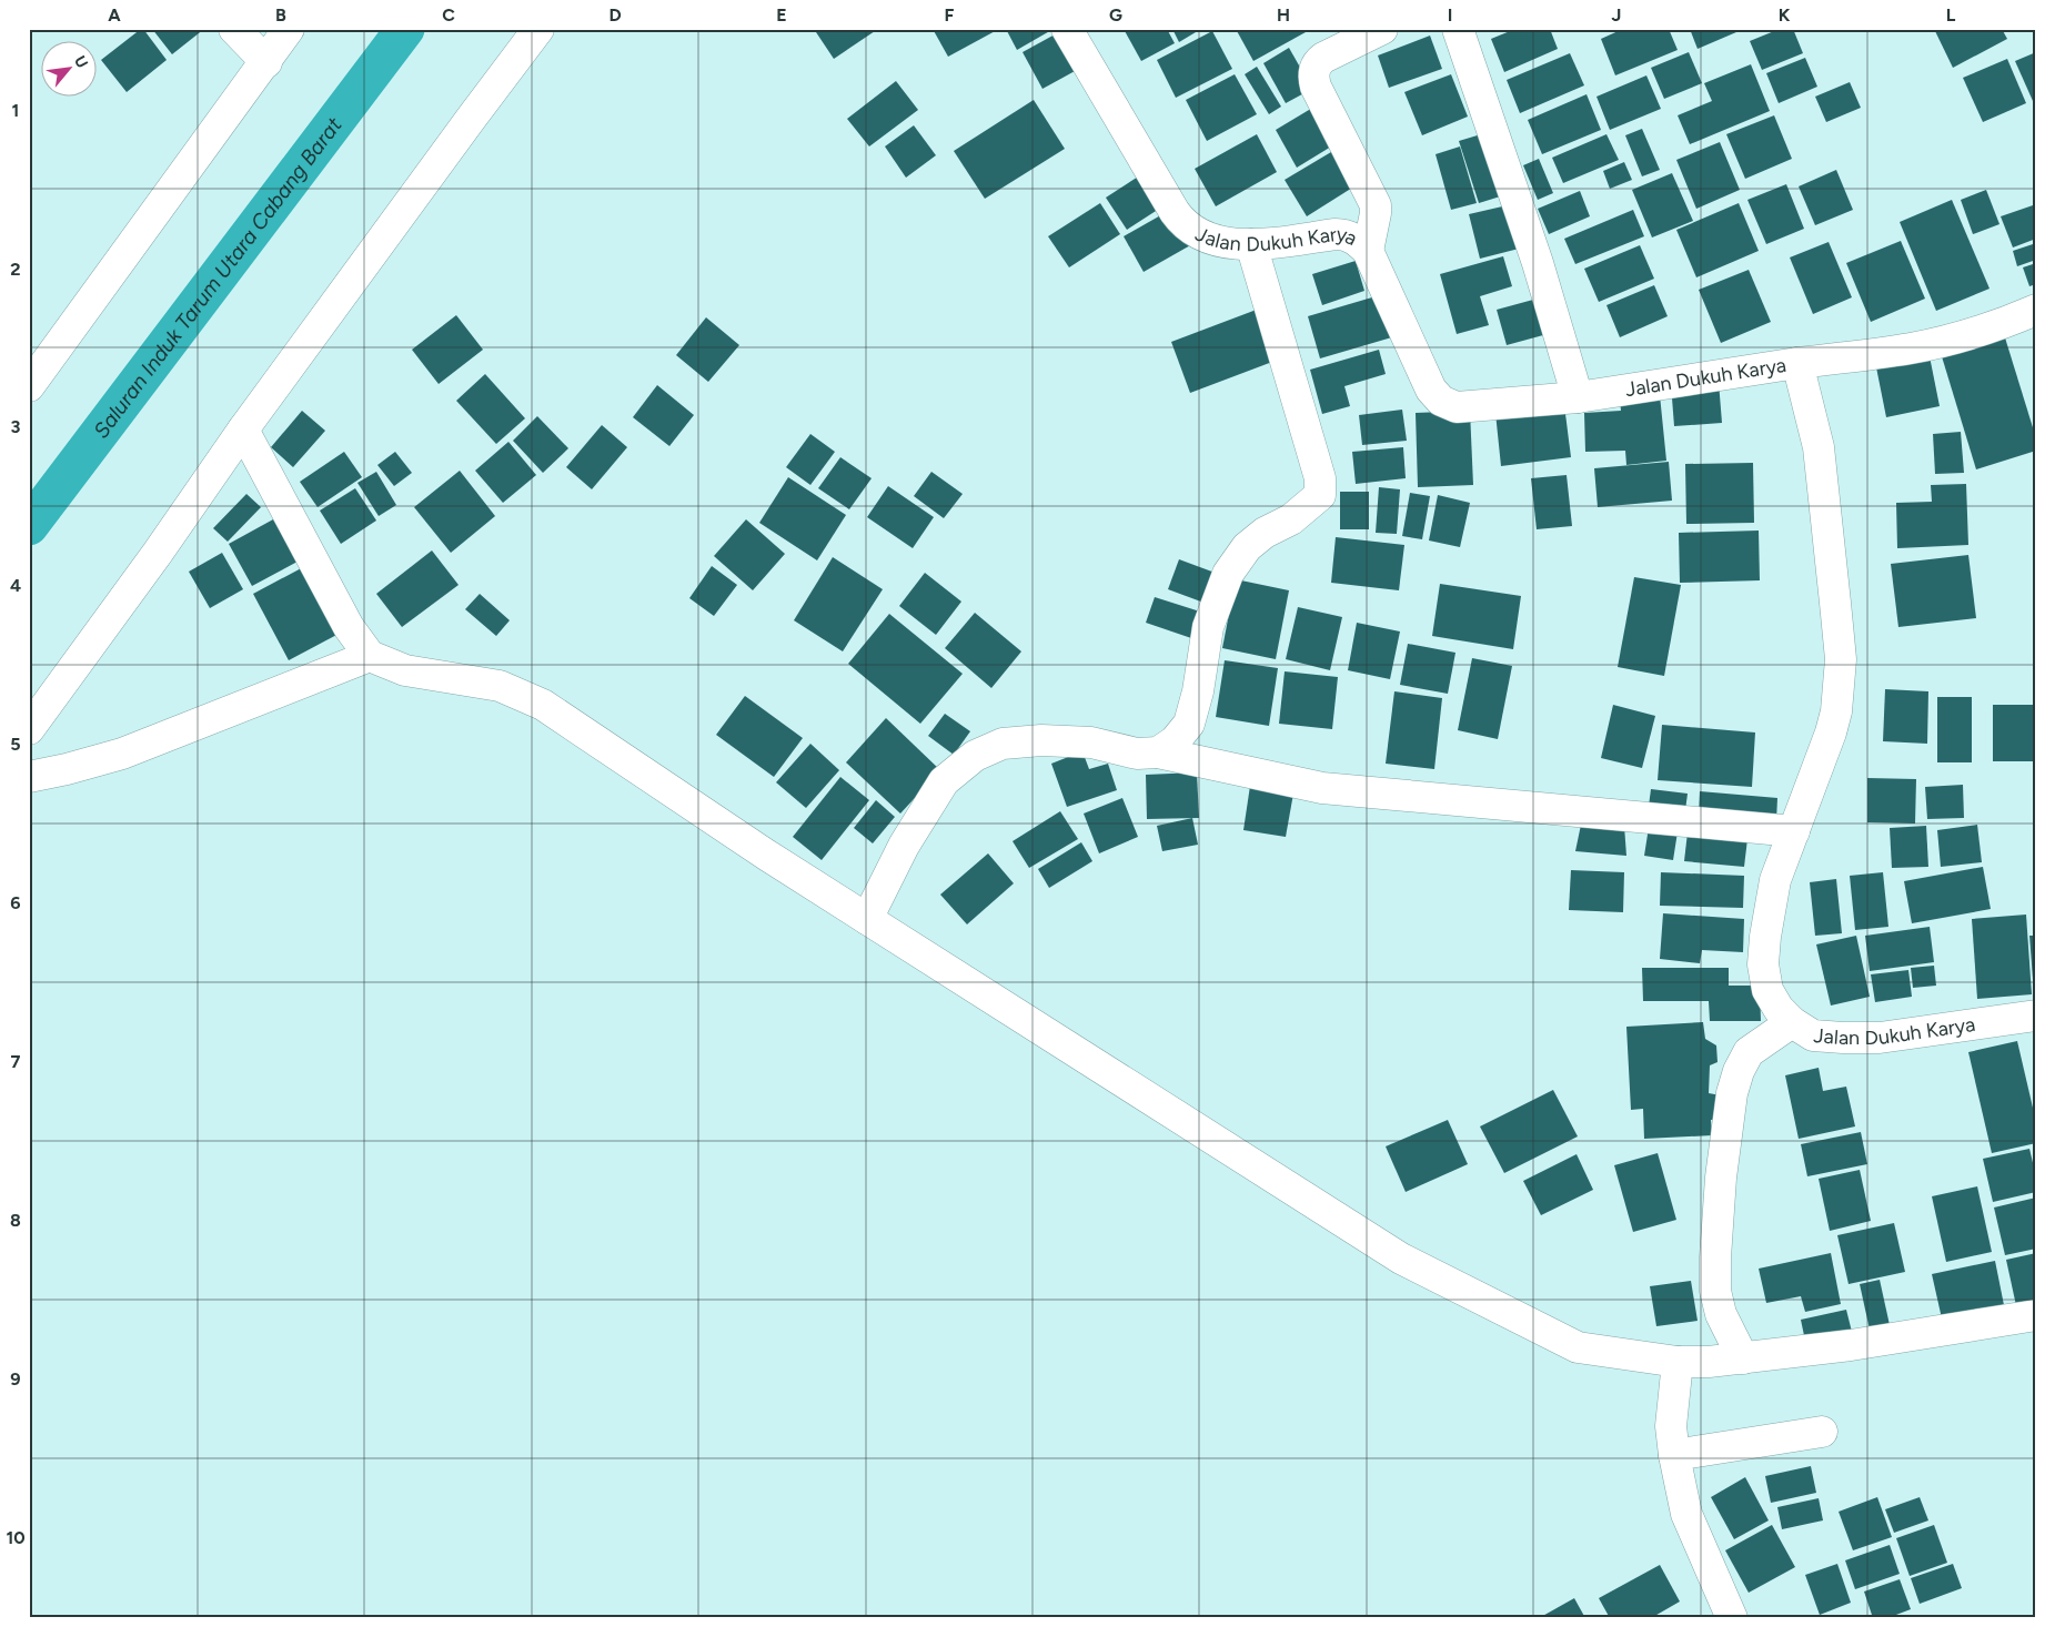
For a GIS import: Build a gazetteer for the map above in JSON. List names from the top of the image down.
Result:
{
  "streets": {
    "street": ["Jalan Dukuh Karya"]
  },
  "water": ["Saluran Induk Tarum Utara Cabang Barat"],
  "north": "top right",
  "grid": {
    "columns": [
      "A",
      "B",
      "C",
      "D",
      "E",
      "F",
      "G",
      "H",
      "I",
      "J",
      "K",
      "L"
    ],
    "rows": [
      "1",
      "2",
      "3",
      "4",
      "5",
      "6",
      "7",
      "8",
      "9",
      "10"
    ]
  }
}
